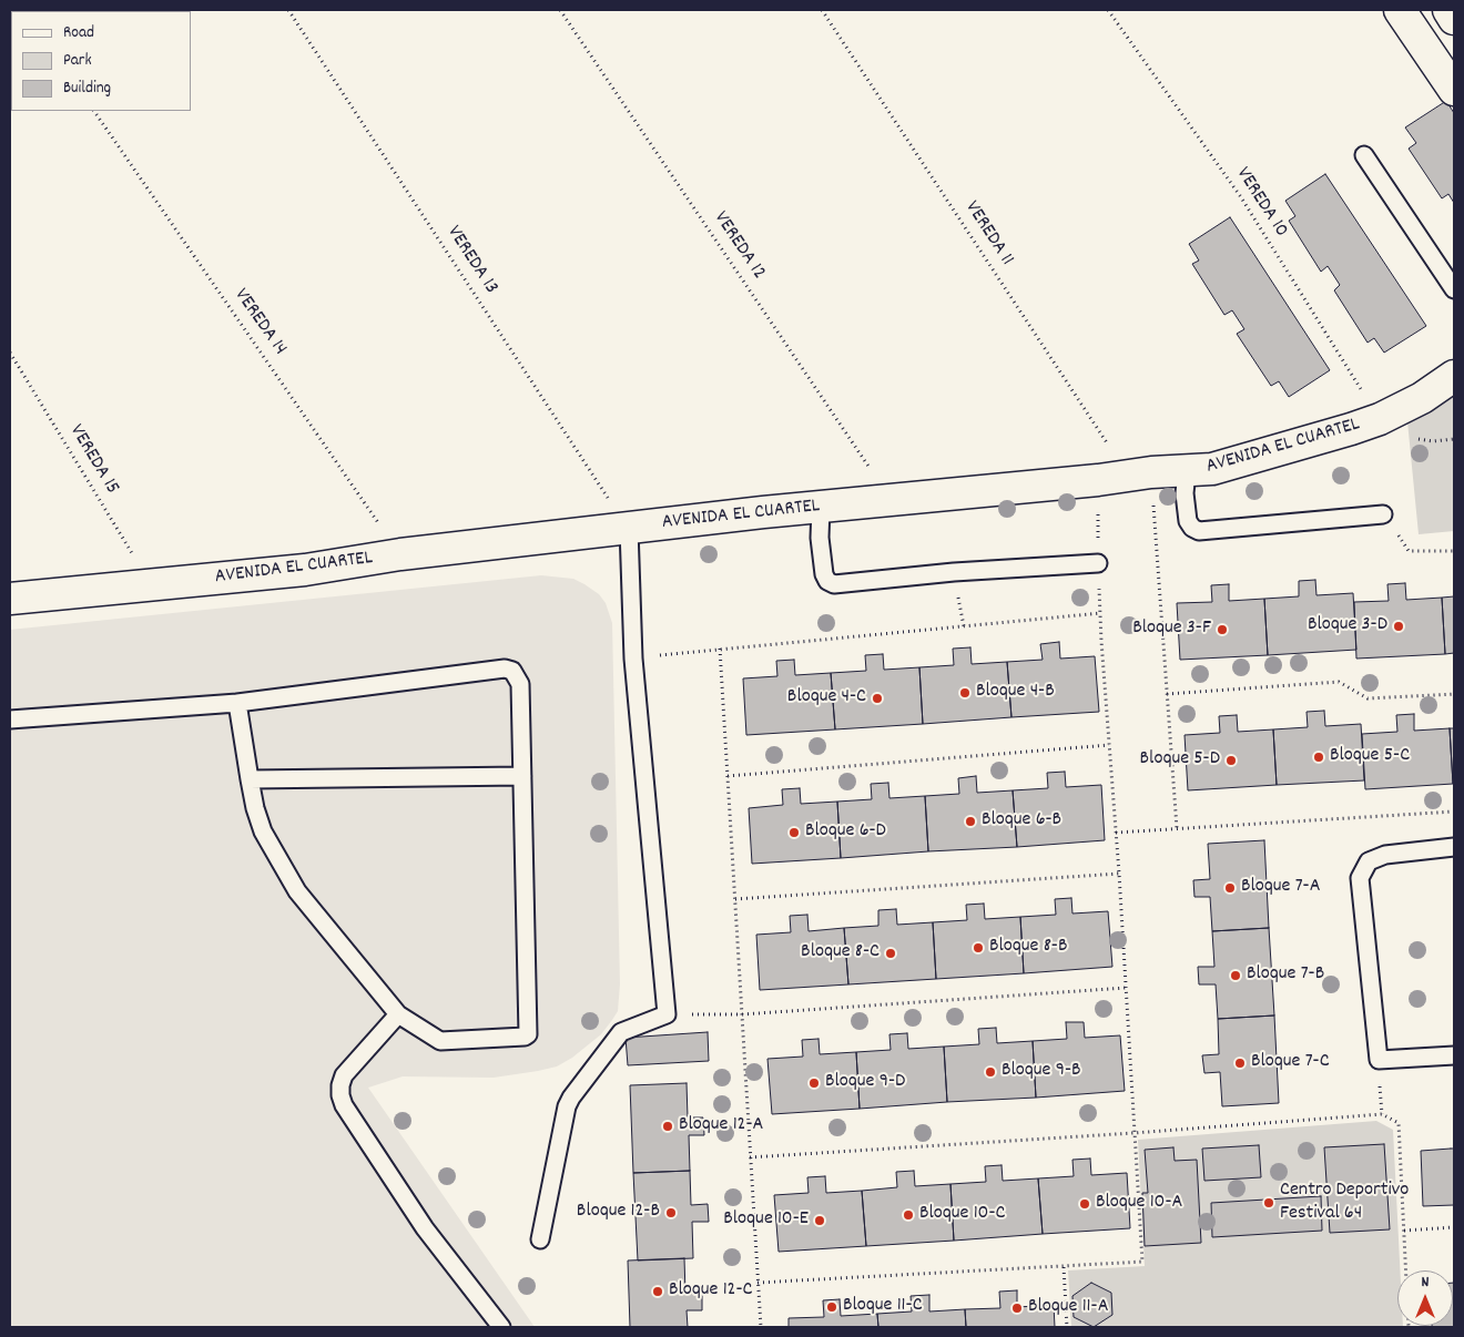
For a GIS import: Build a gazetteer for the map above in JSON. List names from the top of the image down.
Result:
{
  "streets": {
    "main road": ["AVENIDA EL CUARTEL"],
    "path": [
      "VEREDA 10",
      "VEREDA 11",
      "VEREDA 12",
      "VEREDA 13",
      "VEREDA 14",
      "VEREDA 15"
    ]
  },
  "crossings": [
    ["VEREDA 10", "AVENIDA EL CUARTEL"],
    ["VEREDA 11", "AVENIDA EL CUARTEL"],
    ["VEREDA 12", "AVENIDA EL CUARTEL"],
    ["VEREDA 13", "AVENIDA EL CUARTEL"],
    ["VEREDA 14", "AVENIDA EL CUARTEL"],
    ["AVENIDA EL CUARTEL", "VEREDA 15"]
  ],
  "places": [
    "Bloque 3-D",
    "Bloque 3-F",
    "Bloque 4-B",
    "Bloque 4-C",
    "Bloque 5-C",
    "Bloque 5-D",
    "Bloque 6-B",
    "Bloque 6-D",
    "Bloque 7-A",
    "Bloque 8-B",
    "Bloque 8-C",
    "Bloque 7-B",
    "Bloque 7-C",
    "Bloque 9-B",
    "Bloque 9-D",
    "Bloque 12-A",
    "Centro Deportivo Festival 64",
    "Bloque 10-A",
    "Bloque 12-B",
    "Bloque 10-C",
    "Bloque 10-E",
    "Bloque 12-C",
    "Bloque 11-C",
    "Bloque 11-A"
  ],
  "legend": ["Road", "Park", "Building"],
  "north": "top"
}
